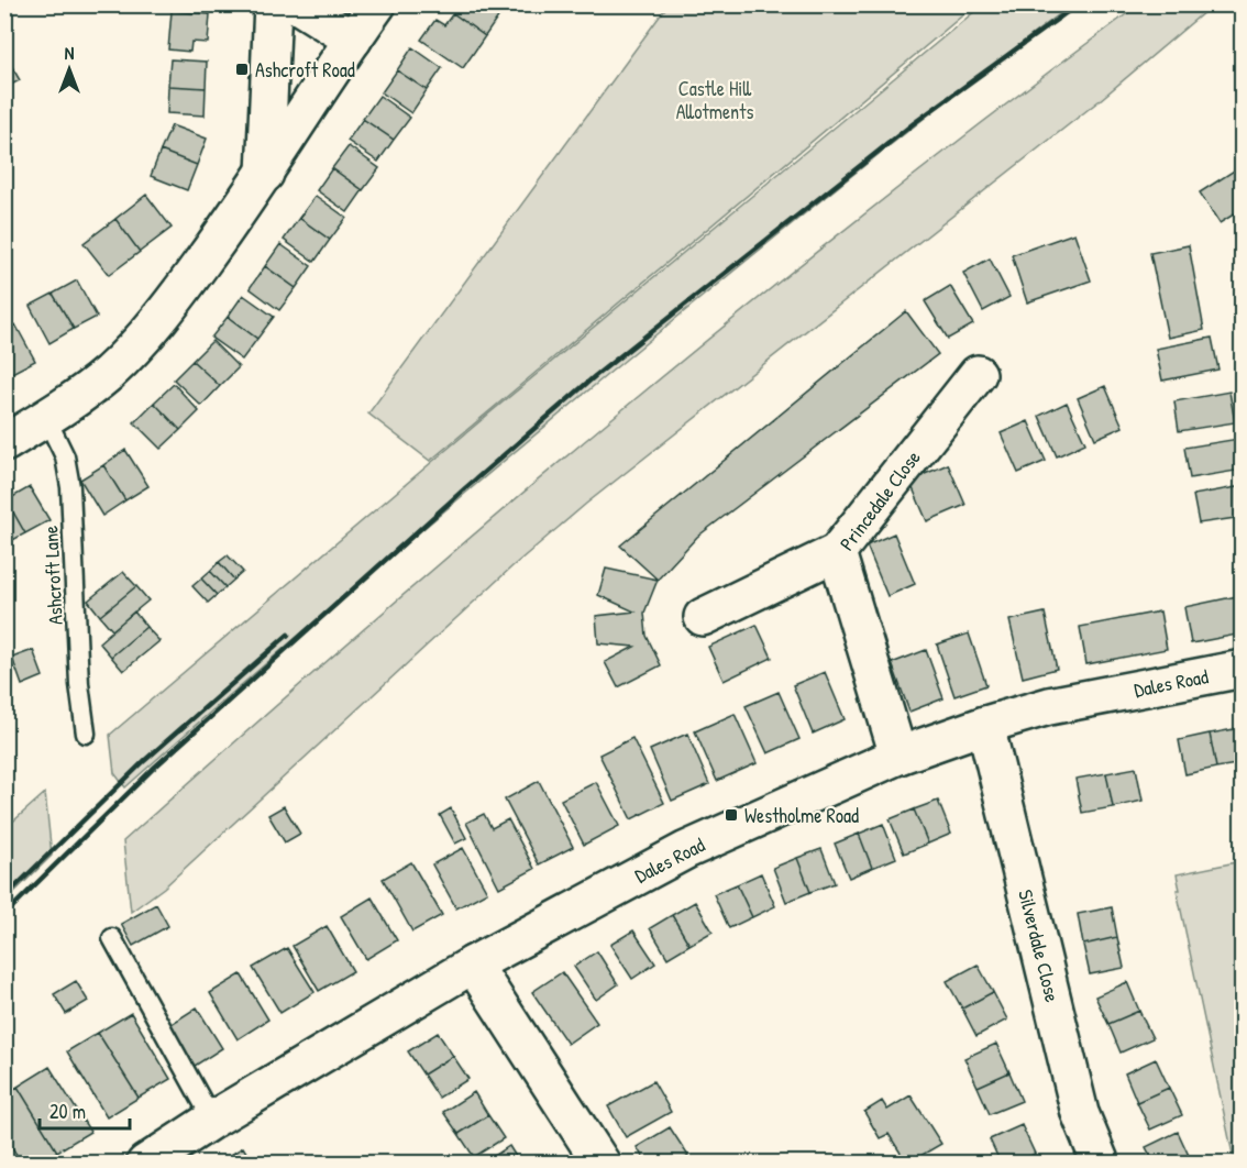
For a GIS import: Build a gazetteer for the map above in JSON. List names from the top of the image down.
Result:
{
  "streets": {
    "street": ["Princedale Close", "Dales Road", "Silverdale Close"],
    "lane": ["Ashcroft Lane"]
  },
  "crossings": [
    ["Princedale Close", "Dales Road"],
    ["Dales Road", "Silverdale Close"]
  ],
  "parks": ["Castle Hill Allotments"],
  "places": {
    "transit": ["Ashcroft Road", "Westholme Road"]
  },
  "scale_bar": "20 m",
  "north": "top"
}
